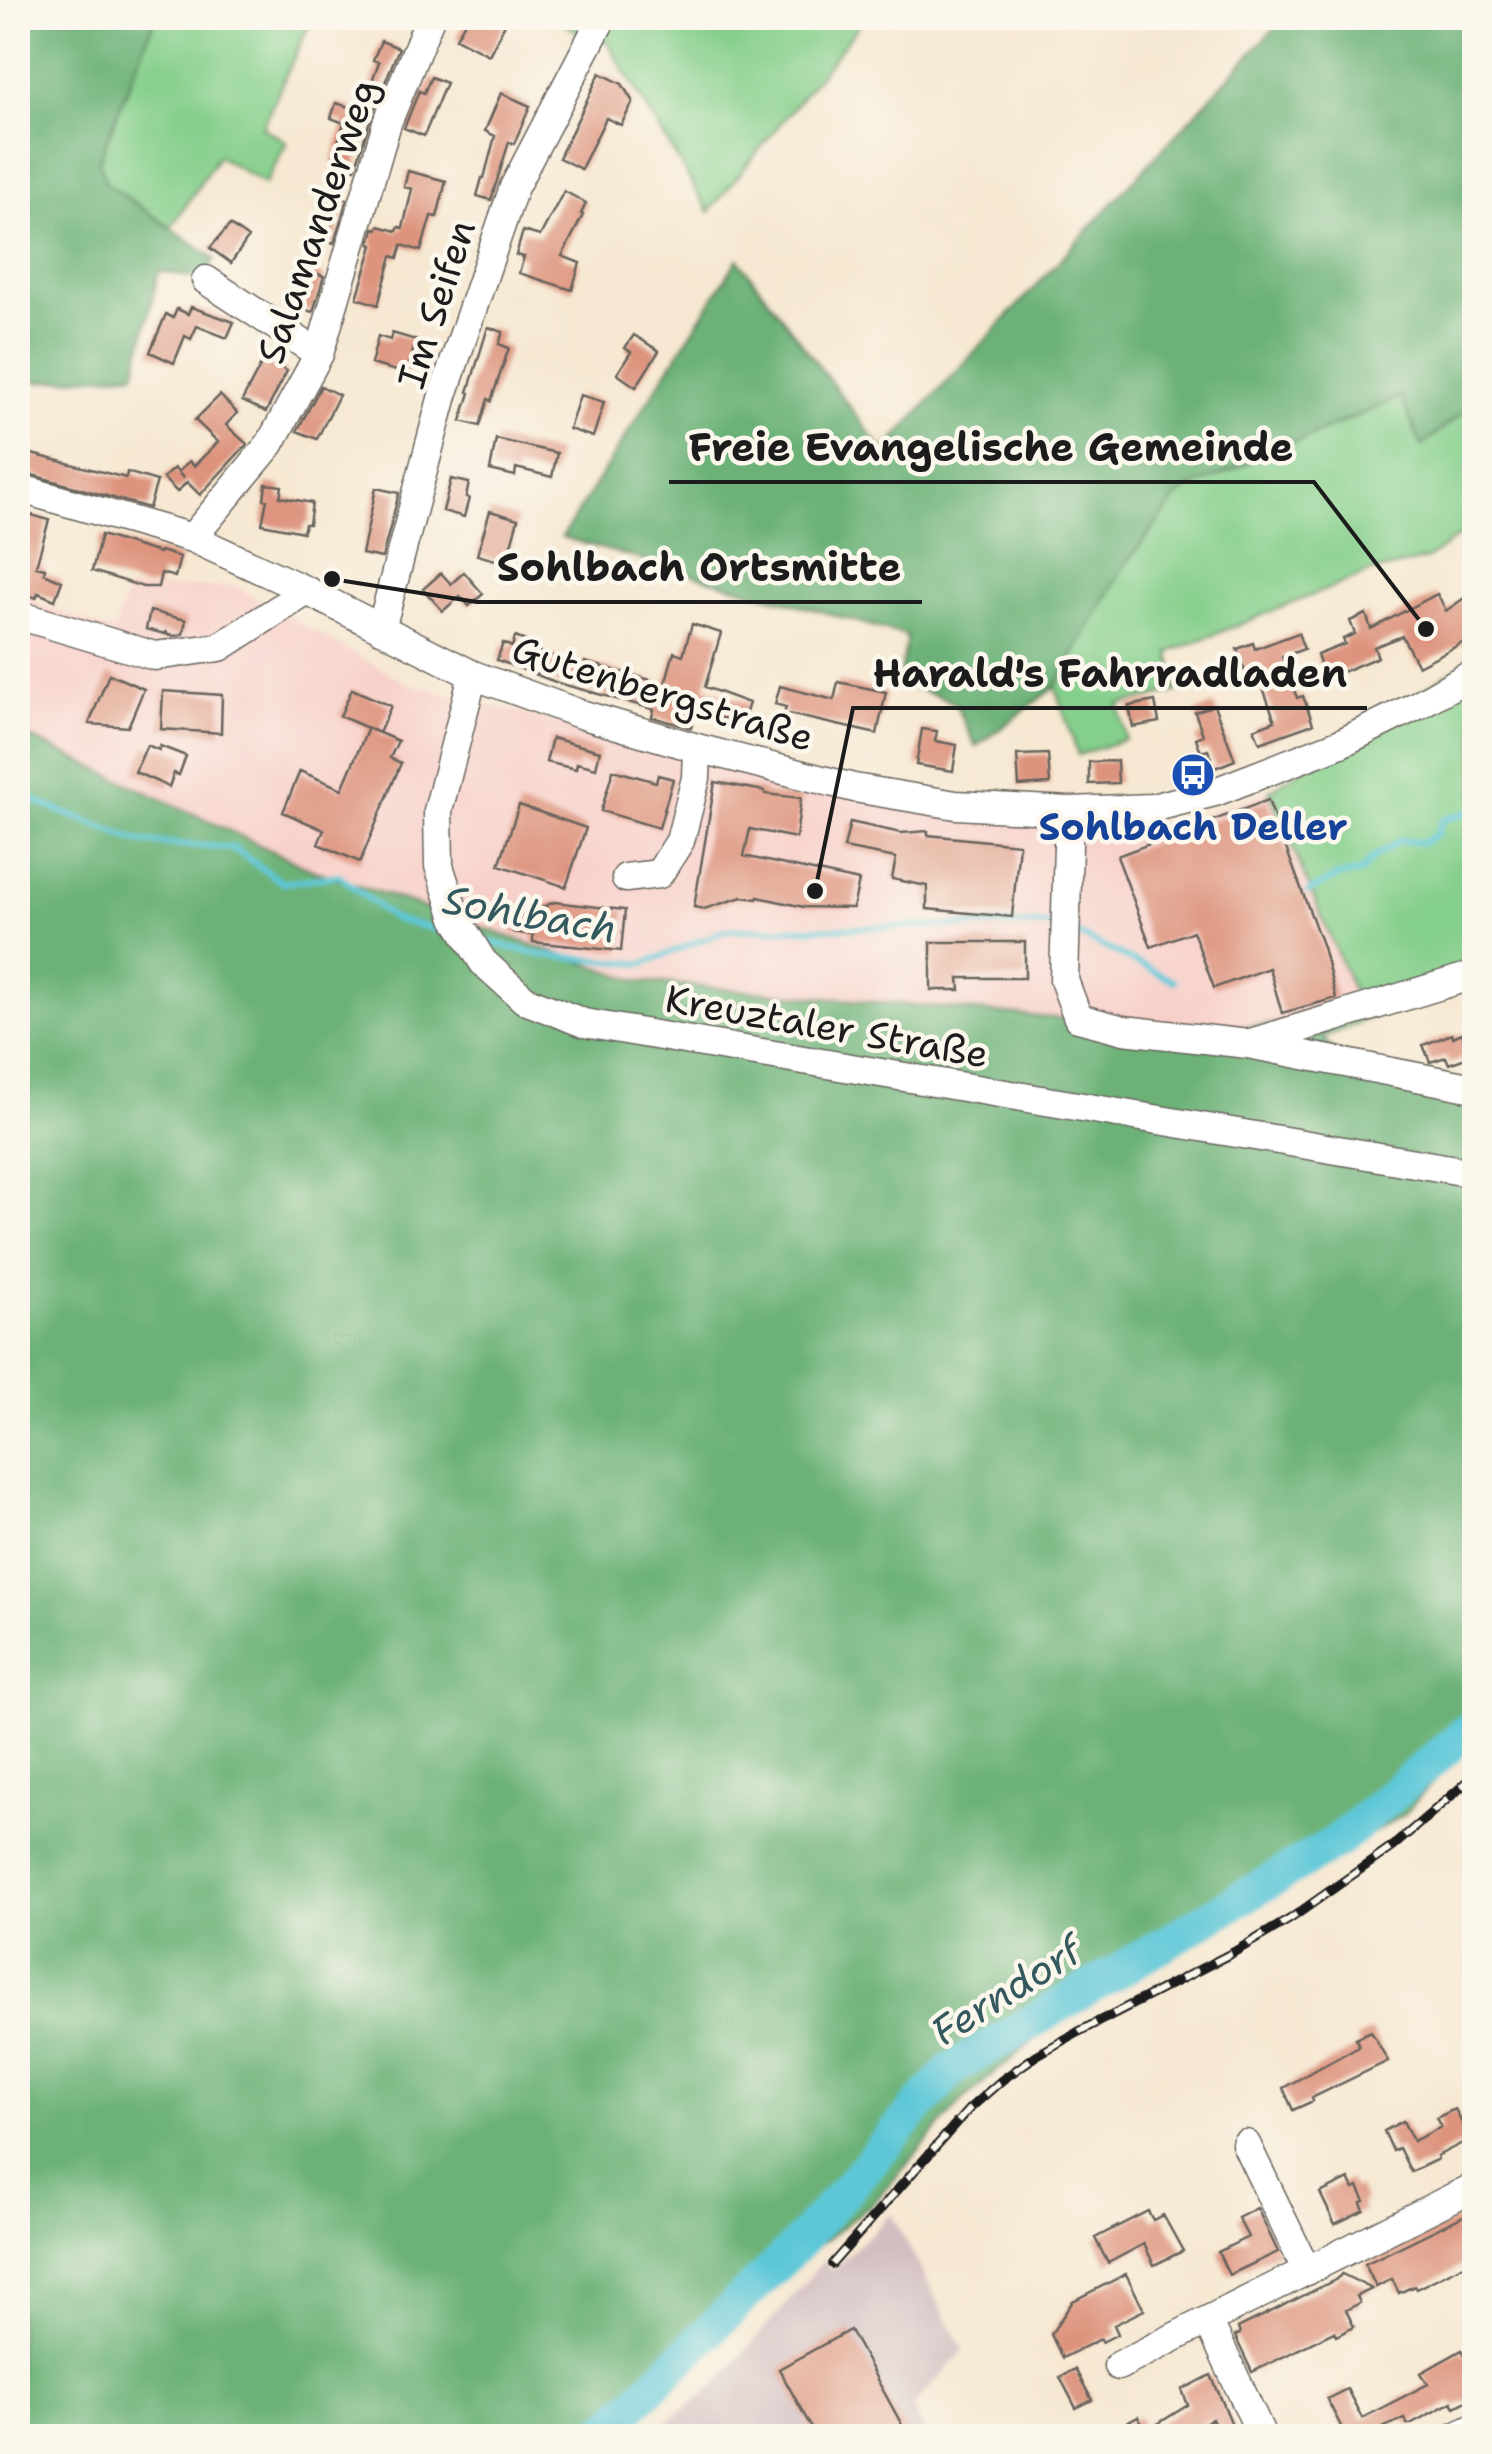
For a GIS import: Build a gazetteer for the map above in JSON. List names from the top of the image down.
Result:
{
  "streets": {
    "street": [
      "Salamanderweg",
      "Im Seifen",
      "Gutenbergstraße",
      "Kreuztaler Straße"
    ]
  },
  "crossings": [
    ["Salamanderweg", "Gutenbergstraße"],
    ["Im Seifen", "Gutenbergstraße"],
    ["Gutenbergstraße", "Kreuztaler Straße"]
  ],
  "water": ["Sohlbach", "Ferndorf"],
  "places": {
    "other": ["Sohlbach Ortsmitte", "Freie Evangelische Gemeinde", "Harald's Fahrradladen"],
    "bus stop": ["Sohlbach Deller"]
  }
}
